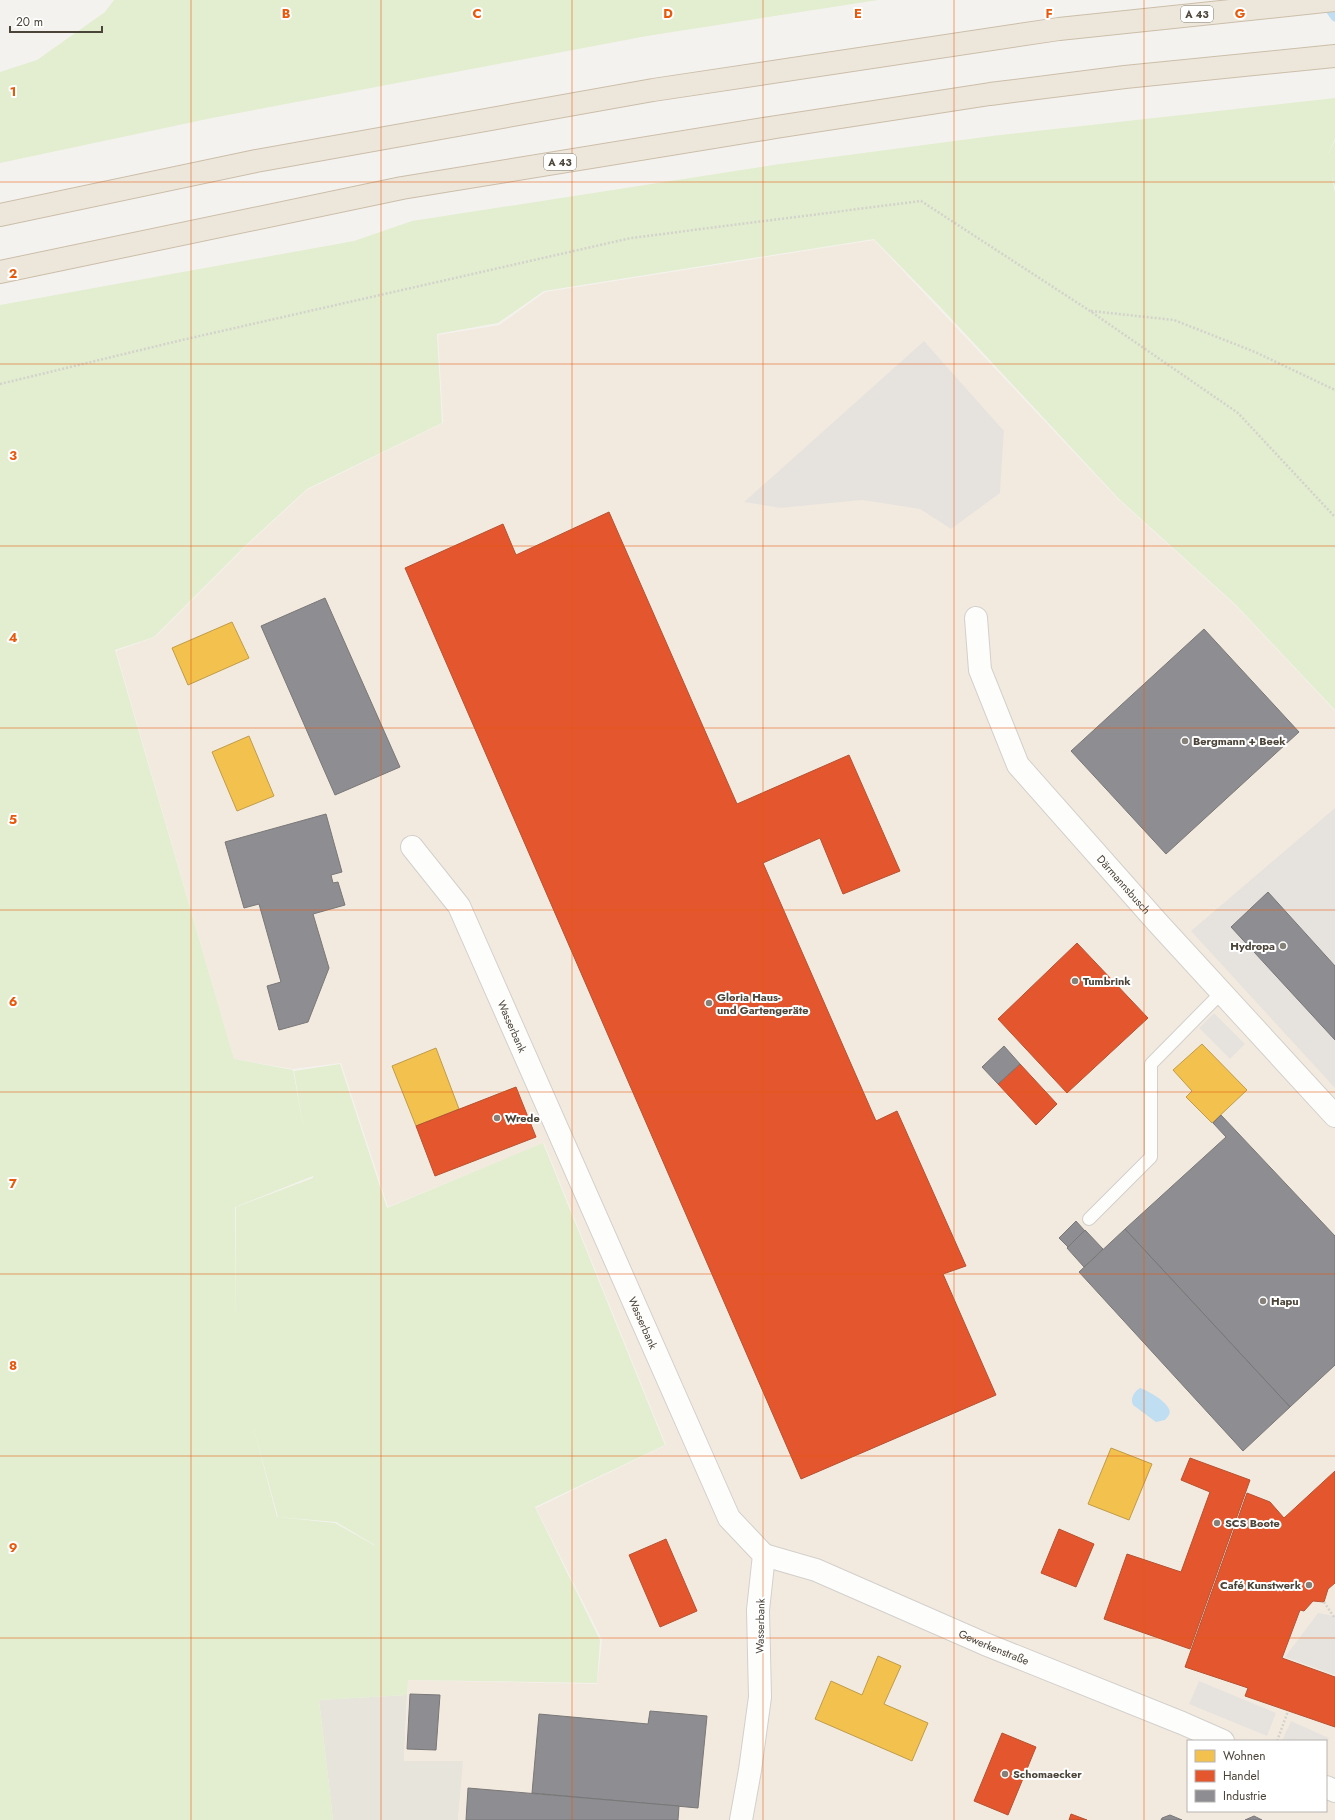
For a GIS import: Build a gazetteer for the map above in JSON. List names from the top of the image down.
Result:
{
  "streets": {
    "highway": ["A 43"],
    "street": ["Därmannsbusch", "Wasserbank", "Gewerkenstraße"]
  },
  "crossings": [
    ["Wasserbank", "Gewerkenstraße"]
  ],
  "places": [
    "Bergmann + Beek",
    "Hydropa",
    "Tumbrink",
    "Gloria Haus- und Gartengeräte",
    "Wrede",
    "Hapu",
    "SCS Boote",
    "Café Kunstwerk",
    "Schomaecker"
  ],
  "legend": ["Wohnen", "Handel", "Industrie"],
  "scale_bar": "20 m",
  "grid": {
    "columns": [
      "B",
      "C",
      "D",
      "E",
      "F",
      "G"
    ],
    "rows": [
      "1",
      "2",
      "3",
      "4",
      "5",
      "6",
      "7",
      "8",
      "9"
    ]
  }
}
